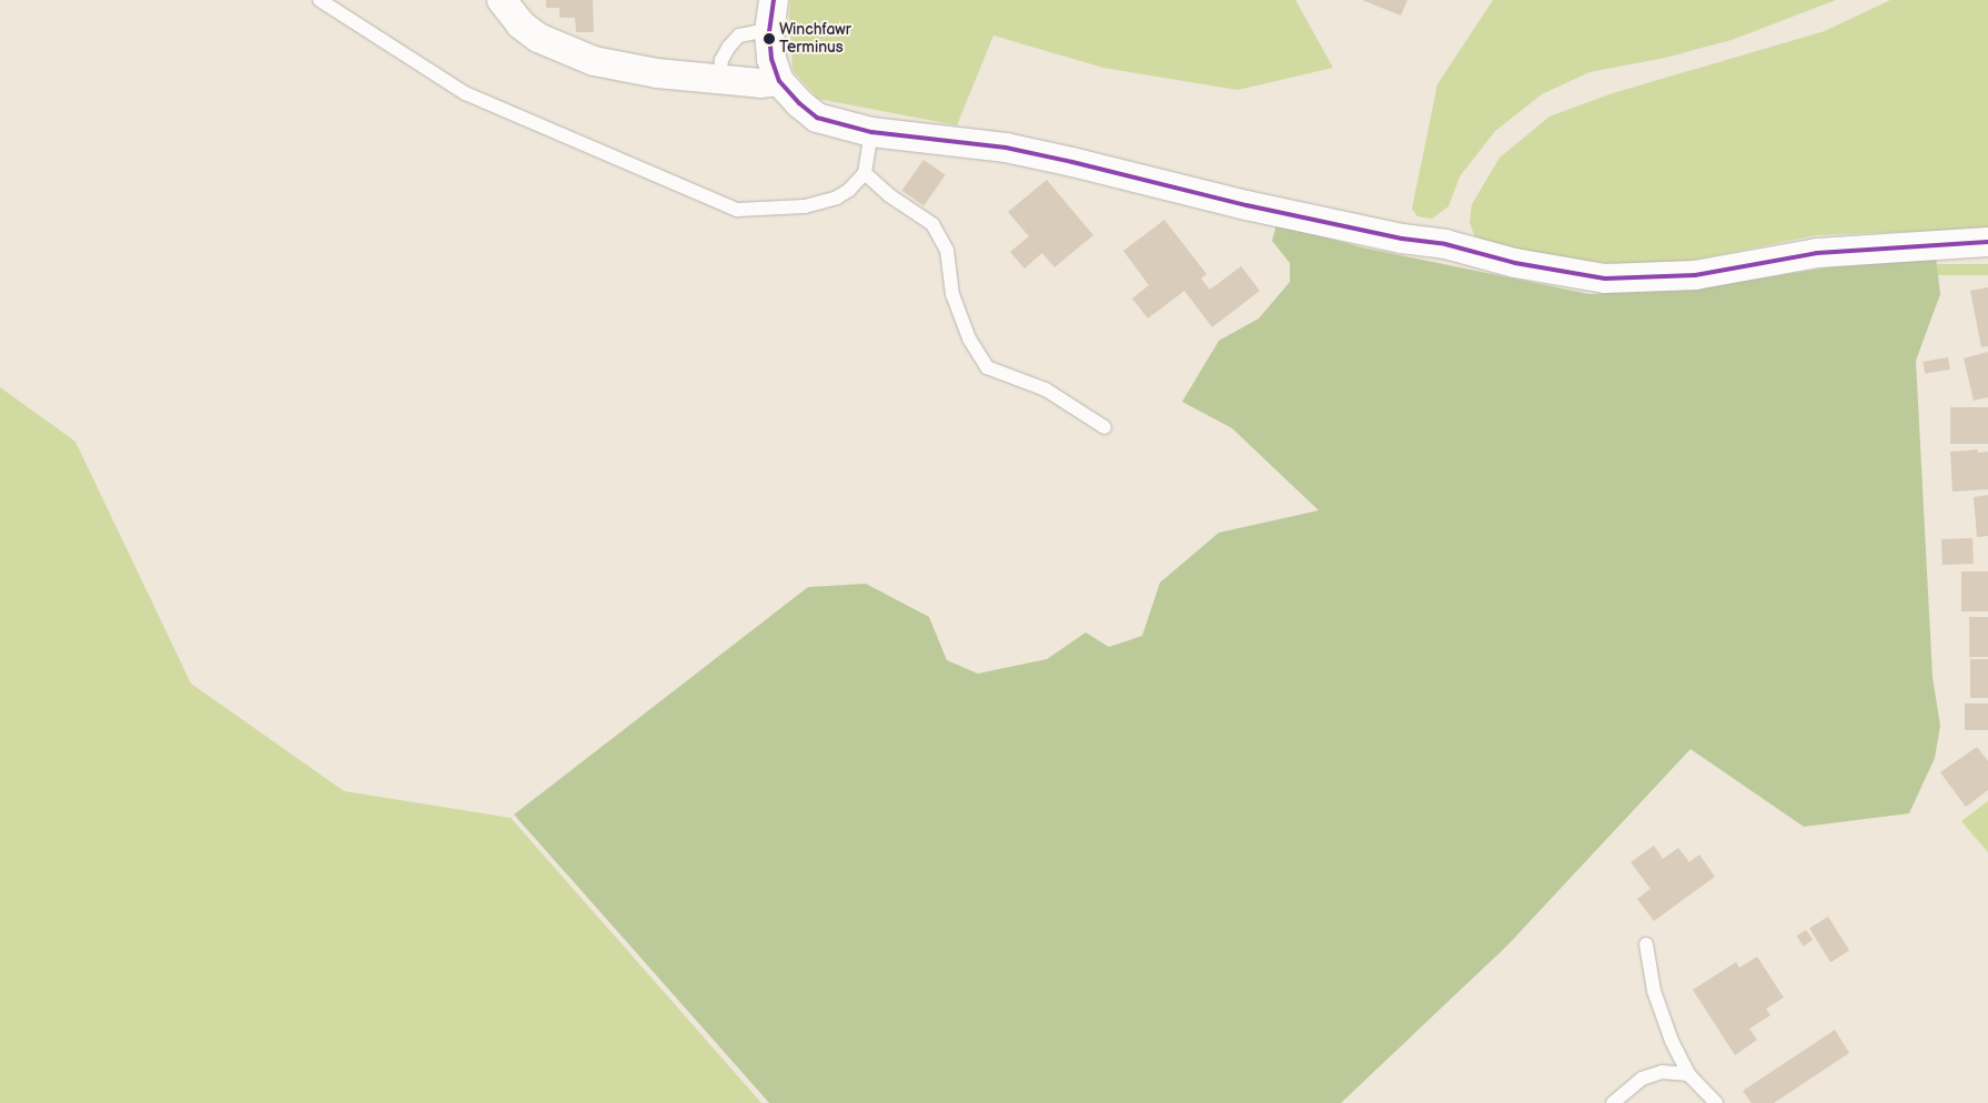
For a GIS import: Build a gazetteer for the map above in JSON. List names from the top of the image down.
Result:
{
  "places": ["Winchfawr Terminus"]
}
